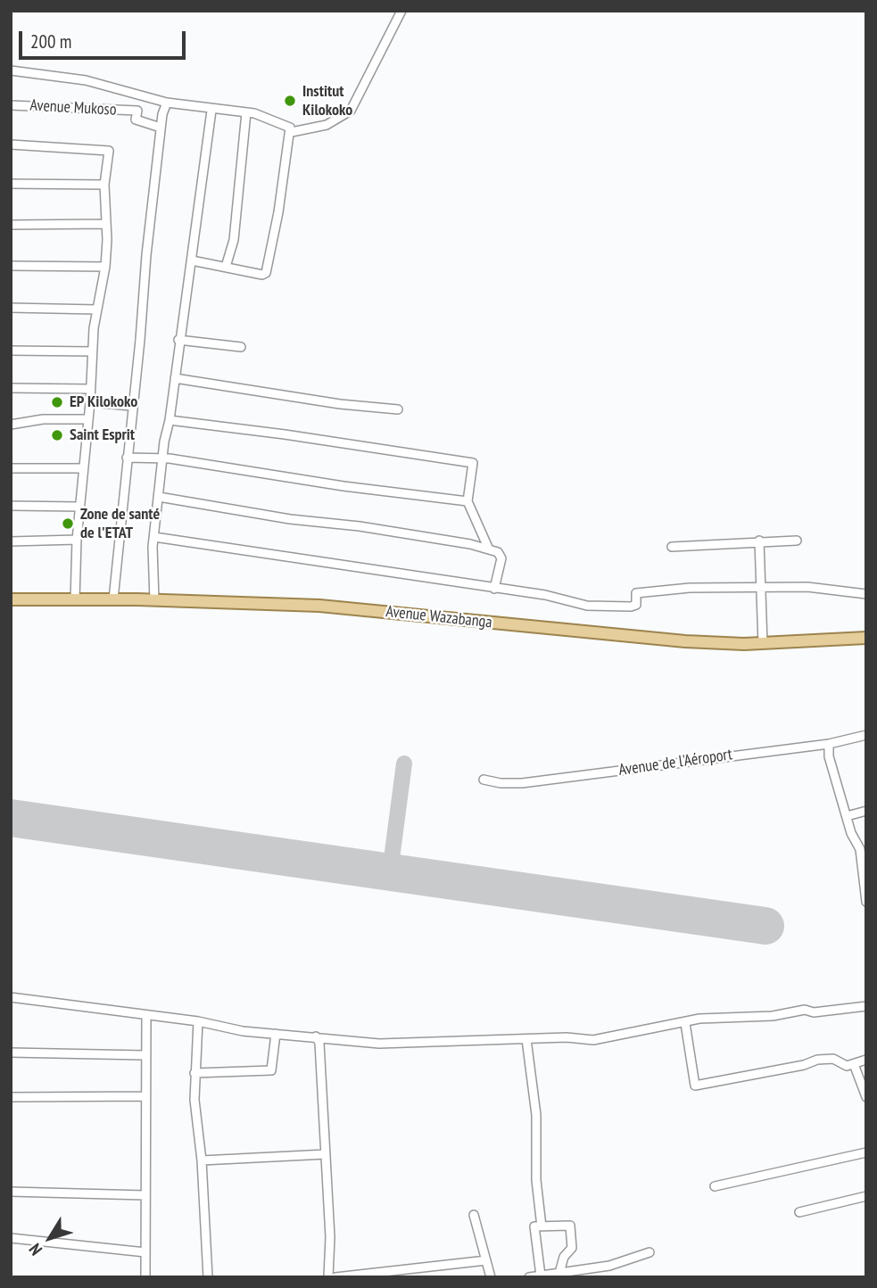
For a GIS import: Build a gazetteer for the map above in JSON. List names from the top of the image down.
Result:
{
  "streets": {
    "main road": ["Avenue Wazabanga"],
    "street": ["Avenue Mukoso", "Avenue de l'Aéroport"]
  },
  "places": [
    "Institut Kilokoko",
    "EP Kilokoko",
    "Saint Esprit",
    "Zone de santé de l'ETAT"
  ],
  "scale_bar": "200 m",
  "north": "bottom left"
}
